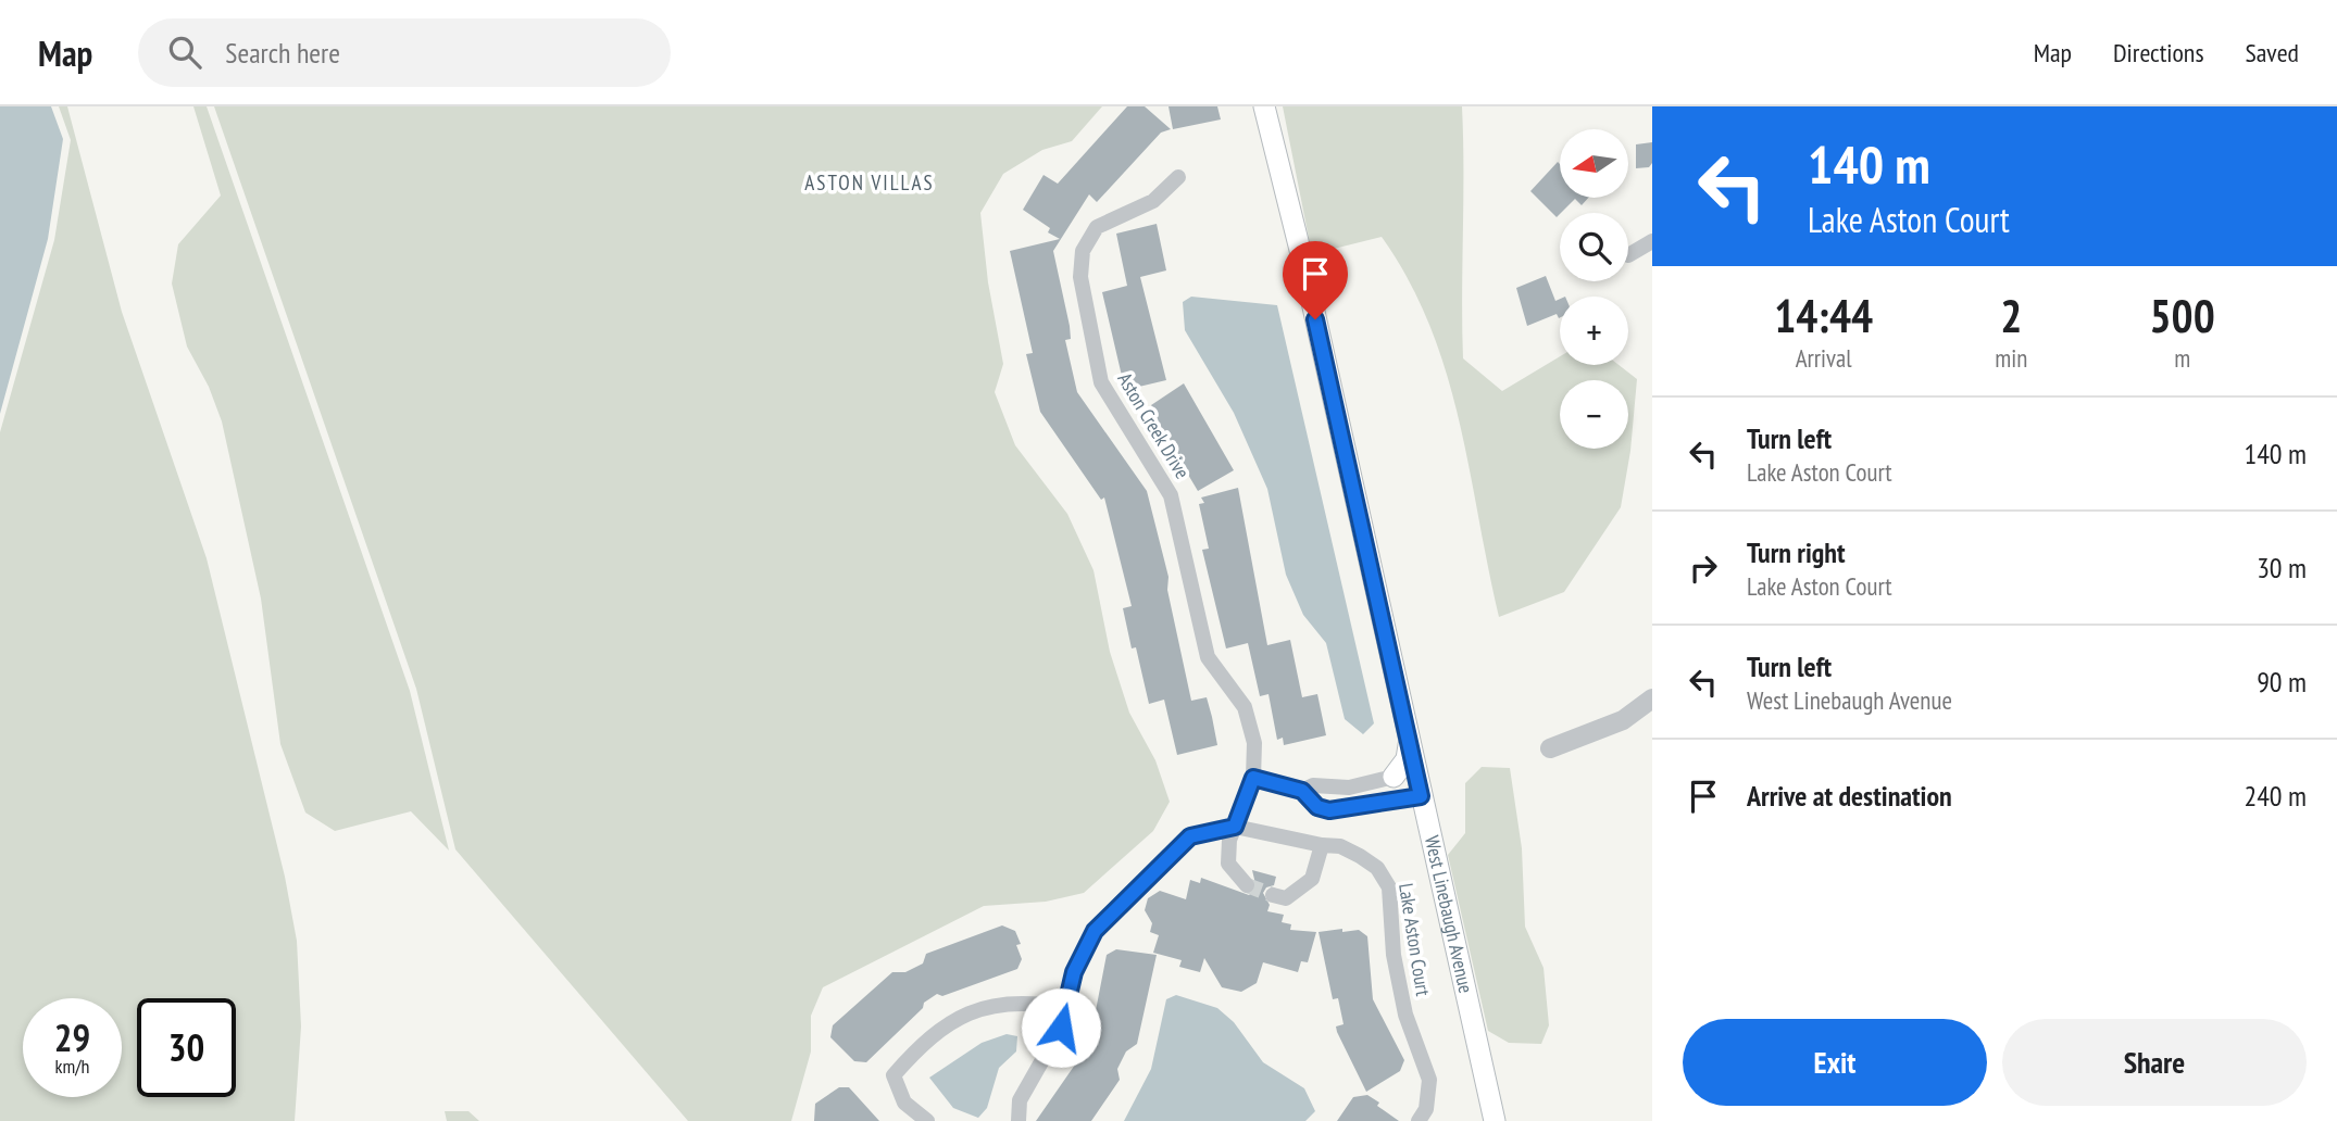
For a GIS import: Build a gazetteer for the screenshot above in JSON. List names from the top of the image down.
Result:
{
  "streets": {
    "main road": ["West Linebaugh Avenue"],
    "street": ["Aston Creek Drive", "Lake Aston Court"]
  },
  "districts": ["ASTON VILLAS"],
  "north": "left",
  "page": {
    "header": "Map",
    "search": "Search here",
    "nav": ["Map", "Directions", "Saved"],
    "turn": ["140 m", "Lake Aston Court"],
    "map_buttons": ["+", "−"],
    "eta": [
      "14:44",
      "Arrival",
      "2",
      "min",
      "500",
      "m"
    ],
    "list": [
      {
        "name": "Turn left",
        "note": "Lake Aston Court",
        "value": "140 m"
      },
      {
        "name": "Turn right",
        "note": "Lake Aston Court",
        "value": "30 m"
      },
      {
        "name": "Turn left",
        "note": "West Linebaugh Avenue",
        "value": "90 m"
      },
      {
        "name": "Arrive at destination",
        "value": "240 m"
      }
    ],
    "speed": "29 km/h",
    "limit": "30",
    "buttons": ["Exit", "Share"]
  }
}
